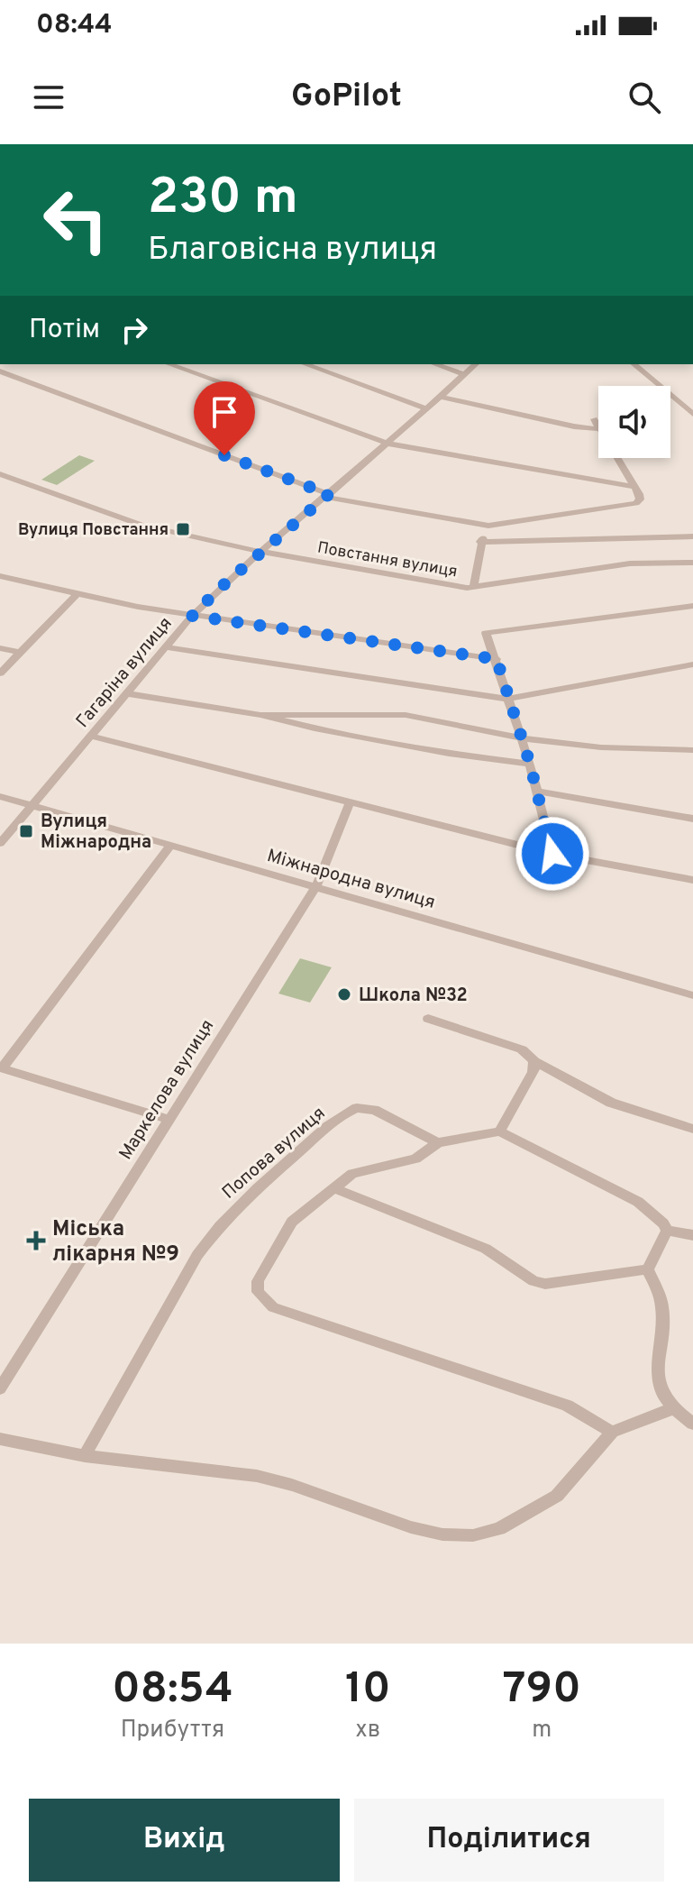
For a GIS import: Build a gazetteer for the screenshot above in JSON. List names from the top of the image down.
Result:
{
  "streets": {
    "street": [
      "Повстання вулиця",
      "Гагаріна вулиця",
      "Міжнародна вулиця",
      "Маркелова вулиця",
      "Попова вулиця"
    ]
  },
  "crossings": [
    ["Повстання вулиця", "Гагаріна вулиця"],
    ["Гагаріна вулиця", "Міжнародна вулиця"],
    ["Міжнародна вулиця", "Маркелова вулиця"]
  ],
  "places": {
    "transit": ["Вулиця Повстання", "Вулиця Міжнародна"],
    "other": ["Школа №32"],
    "health": ["Міська лікарня №9"]
  },
  "page": {
    "status": "08:44",
    "header": "GoPilot",
    "turn": ["230 m", "Благовісна вулиця"],
    "then": "Потім",
    "eta": [
      "08:54",
      "Прибуття",
      "10",
      "хв",
      "790",
      "m"
    ],
    "buttons": ["Вихід", "Поділитися"]
  }
}
